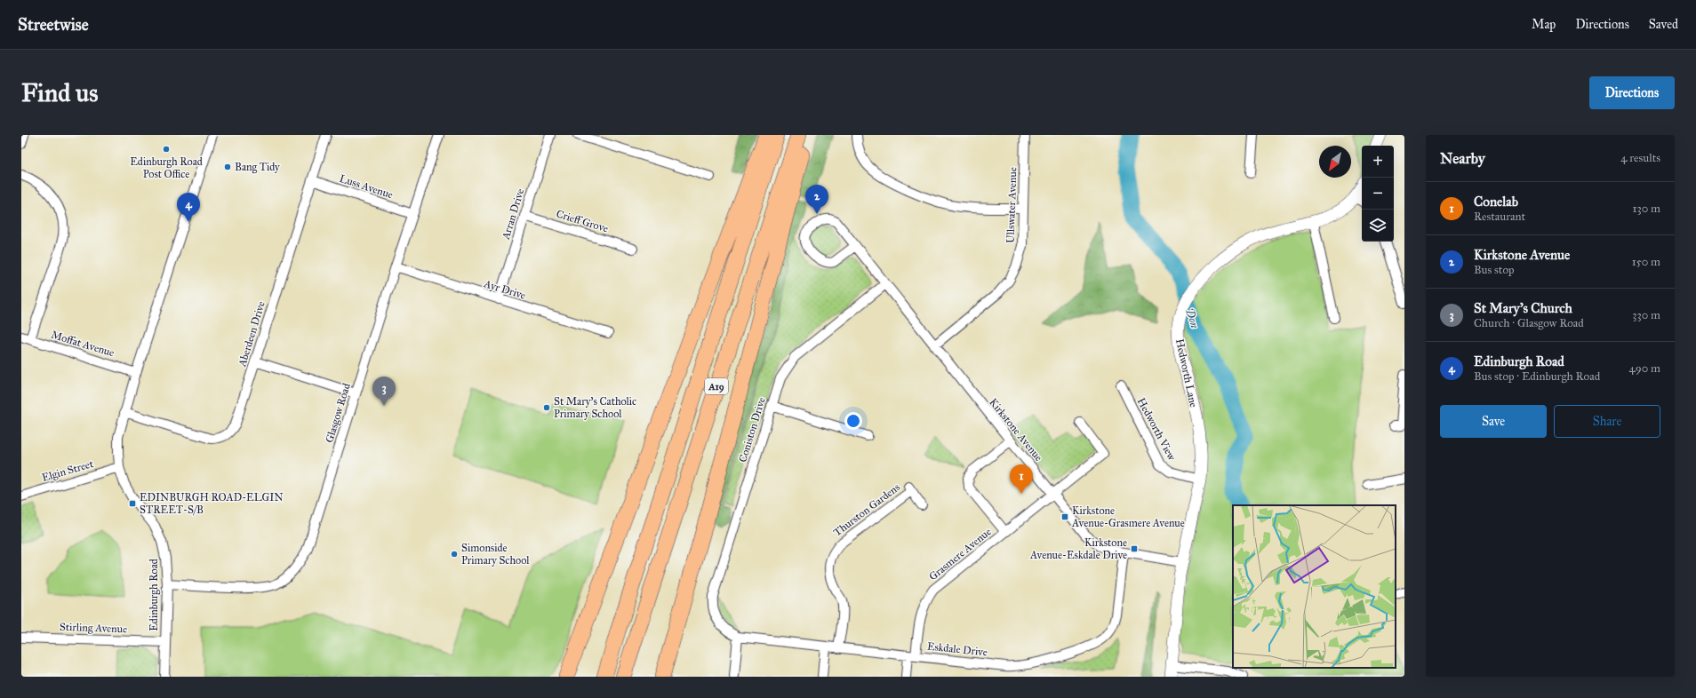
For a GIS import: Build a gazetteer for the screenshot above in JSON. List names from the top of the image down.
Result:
{
  "streets": {
    "highway": ["A19"],
    "street": [
      "Luss Avenue",
      "Ullswater Avenue",
      "Arran Drive",
      "Crieff Grove",
      "Ayr Drive",
      "Aberdeen Drive",
      "Moffat Avenue",
      "Hedworth Lane",
      "Glasgow Road",
      "Hedworth View",
      "Coniston Drive",
      "Kirkstone Avenue",
      "Elgin Street",
      "Thurston Gardens",
      "Grasmere Avenue",
      "Edinburgh Road",
      "Stirling Avenue",
      "Eskdale Drive"
    ]
  },
  "crossings": [
    ["Luss Avenue", "Aberdeen Drive"],
    ["Luss Avenue", "Glasgow Road"],
    ["Ullswater Avenue", "Kirkstone Avenue"],
    ["Arran Drive", "Crieff Grove"],
    ["Arran Drive", "Ayr Drive"],
    ["Ayr Drive", "Glasgow Road"],
    ["Aberdeen Drive", "Edinburgh Road"],
    ["Moffat Avenue", "Edinburgh Road"],
    ["Hedworth Lane", "Hedworth View"],
    ["Hedworth Lane", "Kirkstone Avenue"],
    ["Glasgow Road", "Edinburgh Road"],
    ["Coniston Drive", "Kirkstone Avenue"],
    ["Coniston Drive", "Eskdale Drive"],
    ["Kirkstone Avenue", "Grasmere Avenue"],
    ["Kirkstone Avenue", "Eskdale Drive"],
    ["Elgin Street", "Edinburgh Road"],
    ["Thurston Gardens", "Eskdale Drive"],
    ["Grasmere Avenue", "Eskdale Drive"],
    ["Edinburgh Road", "Stirling Avenue"]
  ],
  "water": ["Don"],
  "places": {
    "other": [
      "Edinburgh Road Post Office",
      "Bang Tidy",
      "St Mary's Catholic Primary School",
      "Simonside Primary School"
    ],
    "transit": ["EDINBURGH ROAD-ELGIN STREET-S/B", "Kirkstone Avenue-Grasmere Avenue", "Kirkstone Avenue-Eskdale Drive"]
  },
  "north": "bottom left",
  "page": {
    "header": "Streetwise",
    "nav": ["Map", "Directions", "Saved"],
    "buttons": [
      "Directions",
      ["Save", "Share"]
    ],
    "title": "Find us",
    "heading": ["Nearby", "4 results"],
    "map_buttons": ["+", "−"],
    "list": [
      {
        "mark": "1",
        "name": "Conelab",
        "note": "Restaurant",
        "value": "130 m"
      },
      {
        "mark": "2",
        "name": "Kirkstone Avenue",
        "note": "Bus stop",
        "value": "150 m"
      },
      {
        "mark": "3",
        "name": "St Mary's Church",
        "note": "Church · Glasgow Road",
        "value": "330 m"
      },
      {
        "mark": "4",
        "name": "Edinburgh Road",
        "note": "Bus stop · Edinburgh Road",
        "value": "490 m"
      }
    ],
    "pins": [
      "2",
      "4",
      "3",
      "1"
    ]
  }
}
